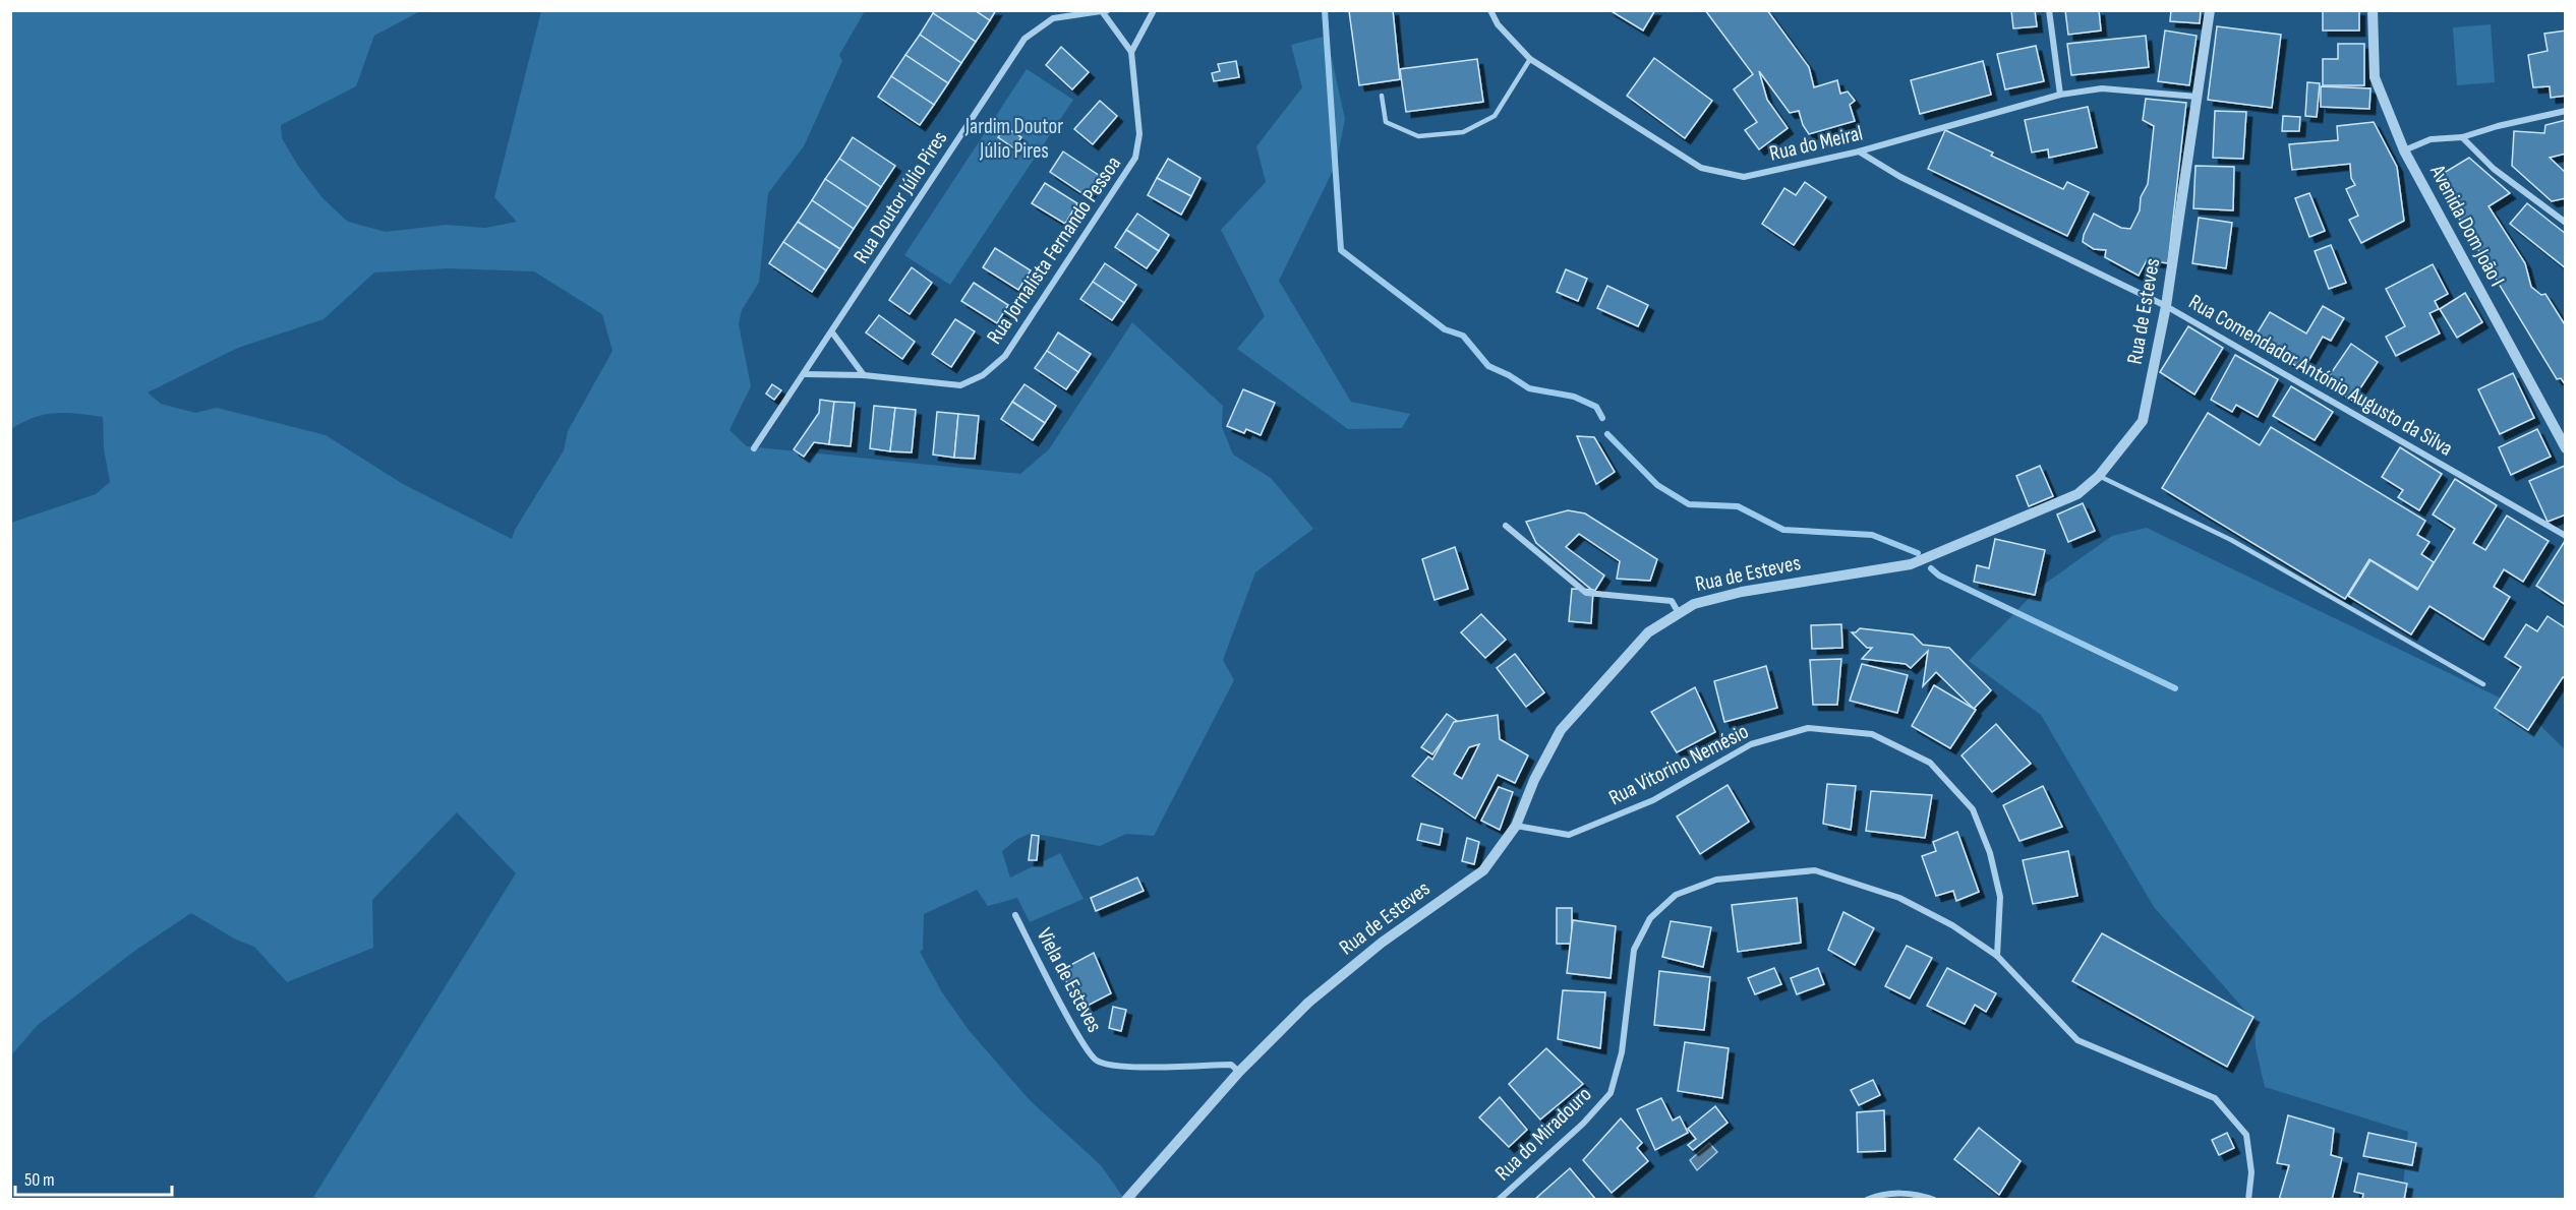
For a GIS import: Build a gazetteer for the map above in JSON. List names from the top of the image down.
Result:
{
  "streets": {
    "street": [
      "Rua do Meiral",
      "Rua Doutor Júlio Pires",
      "Avenida Dom João I",
      "Rua Jornalista Fernando Pessoa",
      "Rua de Esteves",
      "Rua Comendador António Augusto da Silva",
      "Rua Vitorino Nemésio",
      "Viela de Esteves",
      "Rua do Miradouro"
    ]
  },
  "crossings": [
    ["Rua do Meiral", "Rua de Esteves"],
    ["Rua do Meiral", "Rua Comendador António Augusto da Silva"],
    ["Rua Doutor Júlio Pires", "Rua Jornalista Fernando Pessoa"],
    ["Rua de Esteves", "Rua Comendador António Augusto da Silva"],
    ["Rua de Esteves", "Rua Vitorino Nemésio"],
    ["Rua de Esteves", "Viela de Esteves"],
    ["Rua Vitorino Nemésio", "Rua do Miradouro"]
  ],
  "parks": ["Jardim Doutor Júlio Pires"],
  "scale_bar": "50 m"
}
